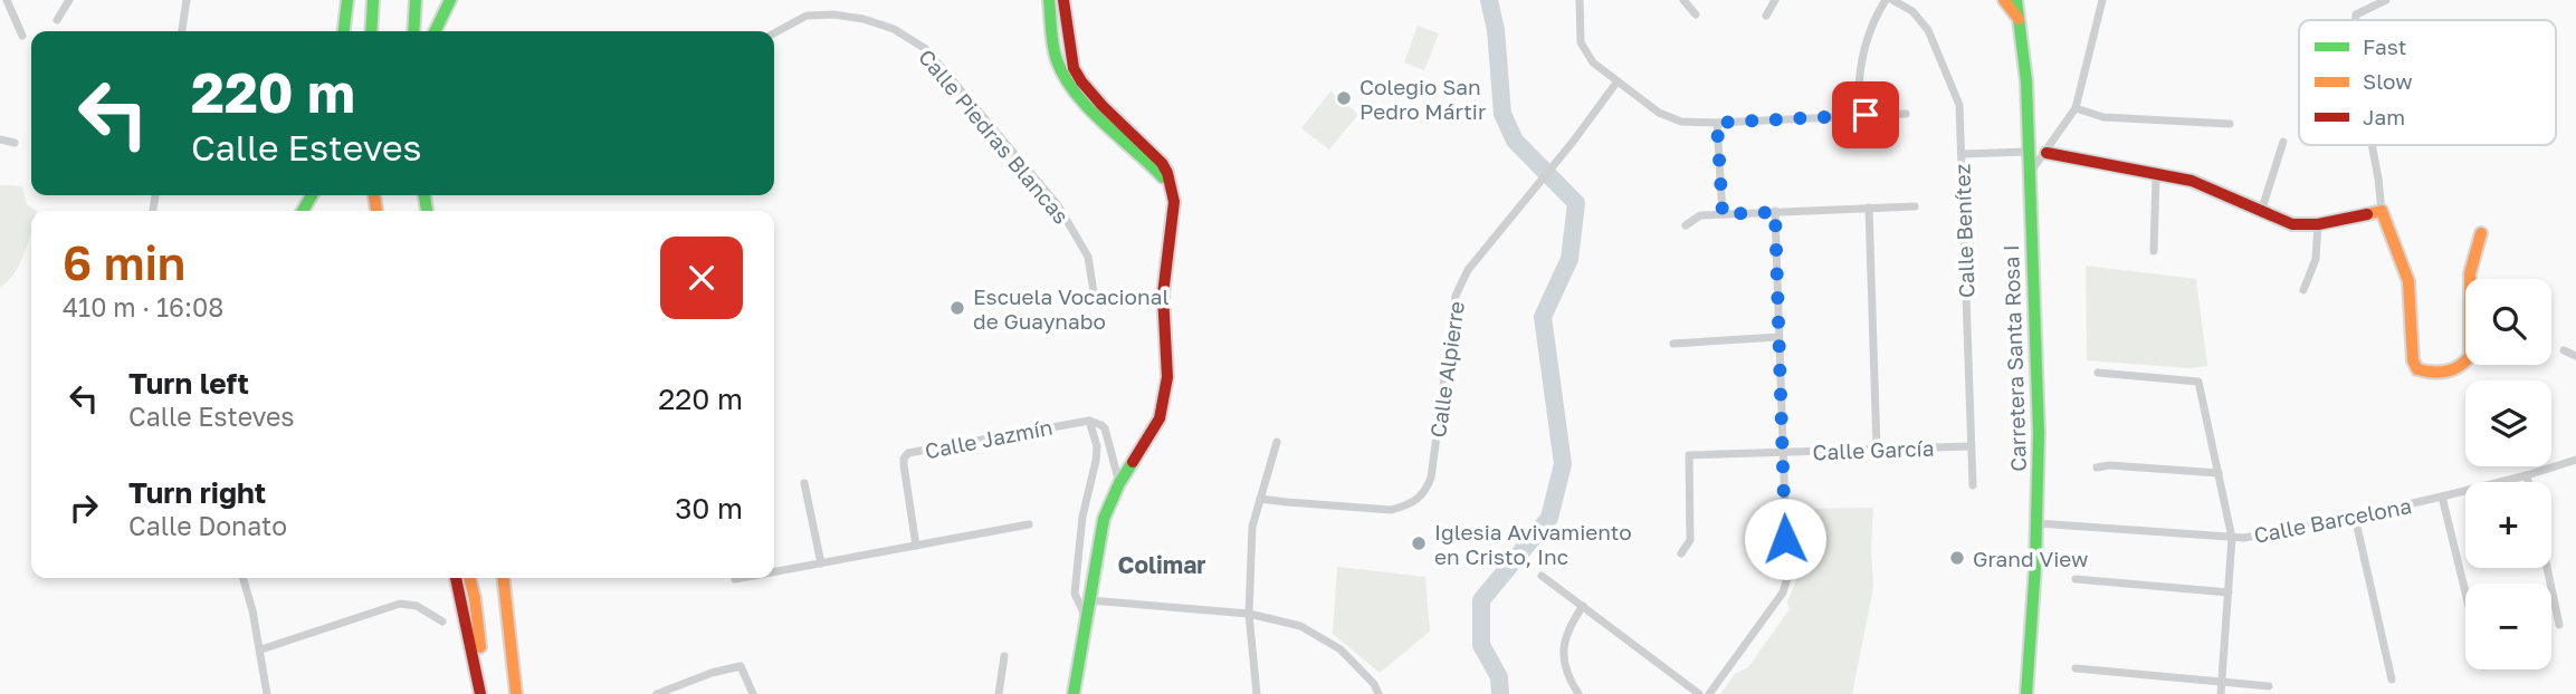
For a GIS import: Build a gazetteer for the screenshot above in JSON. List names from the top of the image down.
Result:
{
  "streets": {
    "main road": ["Carretera Santa Rosa I"],
    "street": [
      "Calle Piedras Blancas",
      "Calle Benítez",
      "Calle Alpierre",
      "Calle Jazmín",
      "Calle García",
      "Calle Barcelona"
    ]
  },
  "crossings": [
    ["Calle Benítez", "Calle García"],
    ["Carretera Santa Rosa I", "Calle Barcelona"]
  ],
  "districts": ["Colimar"],
  "places": [
    "Colegio San Pedro Mártir",
    "Escuela Vocacional de Guaynabo",
    "Iglesia Avivamiento en Cristo, Inc",
    "Grand View"
  ],
  "legend": ["Fast", "Slow", "Jam"],
  "page": {
    "turn": ["220 m", "Calle Esteves"],
    "heading": ["6 min", "410 m · 16:08"],
    "map_buttons": ["+", "−"],
    "list": [
      {
        "name": "Turn left",
        "note": "Calle Esteves",
        "value": "220 m"
      },
      {
        "name": "Turn right",
        "note": "Calle Donato",
        "value": "30 m"
      }
    ]
  }
}
